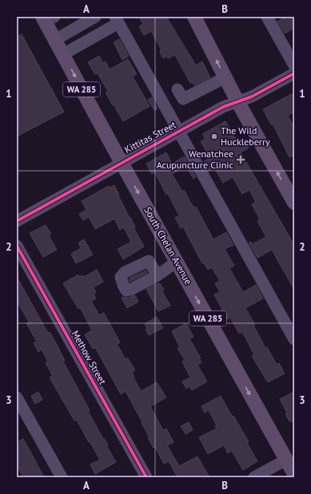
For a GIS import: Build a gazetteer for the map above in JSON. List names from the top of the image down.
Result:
{
  "streets": {
    "main road": ["WA 285", "South Chelan Avenue"],
    "street": ["Kittitas Street", "Methow Street"]
  },
  "crossings": [
    ["Kittitas Street", "South Chelan Avenue"]
  ],
  "one_way": ["South Chelan Avenue"],
  "places": {
    "other": ["The Wild Huckleberry"],
    "health": ["Wenatchee Acupuncture Clinic"]
  },
  "grid": {
    "columns": ["A", "B"],
    "rows": ["1", "2", "3"]
  }
}
